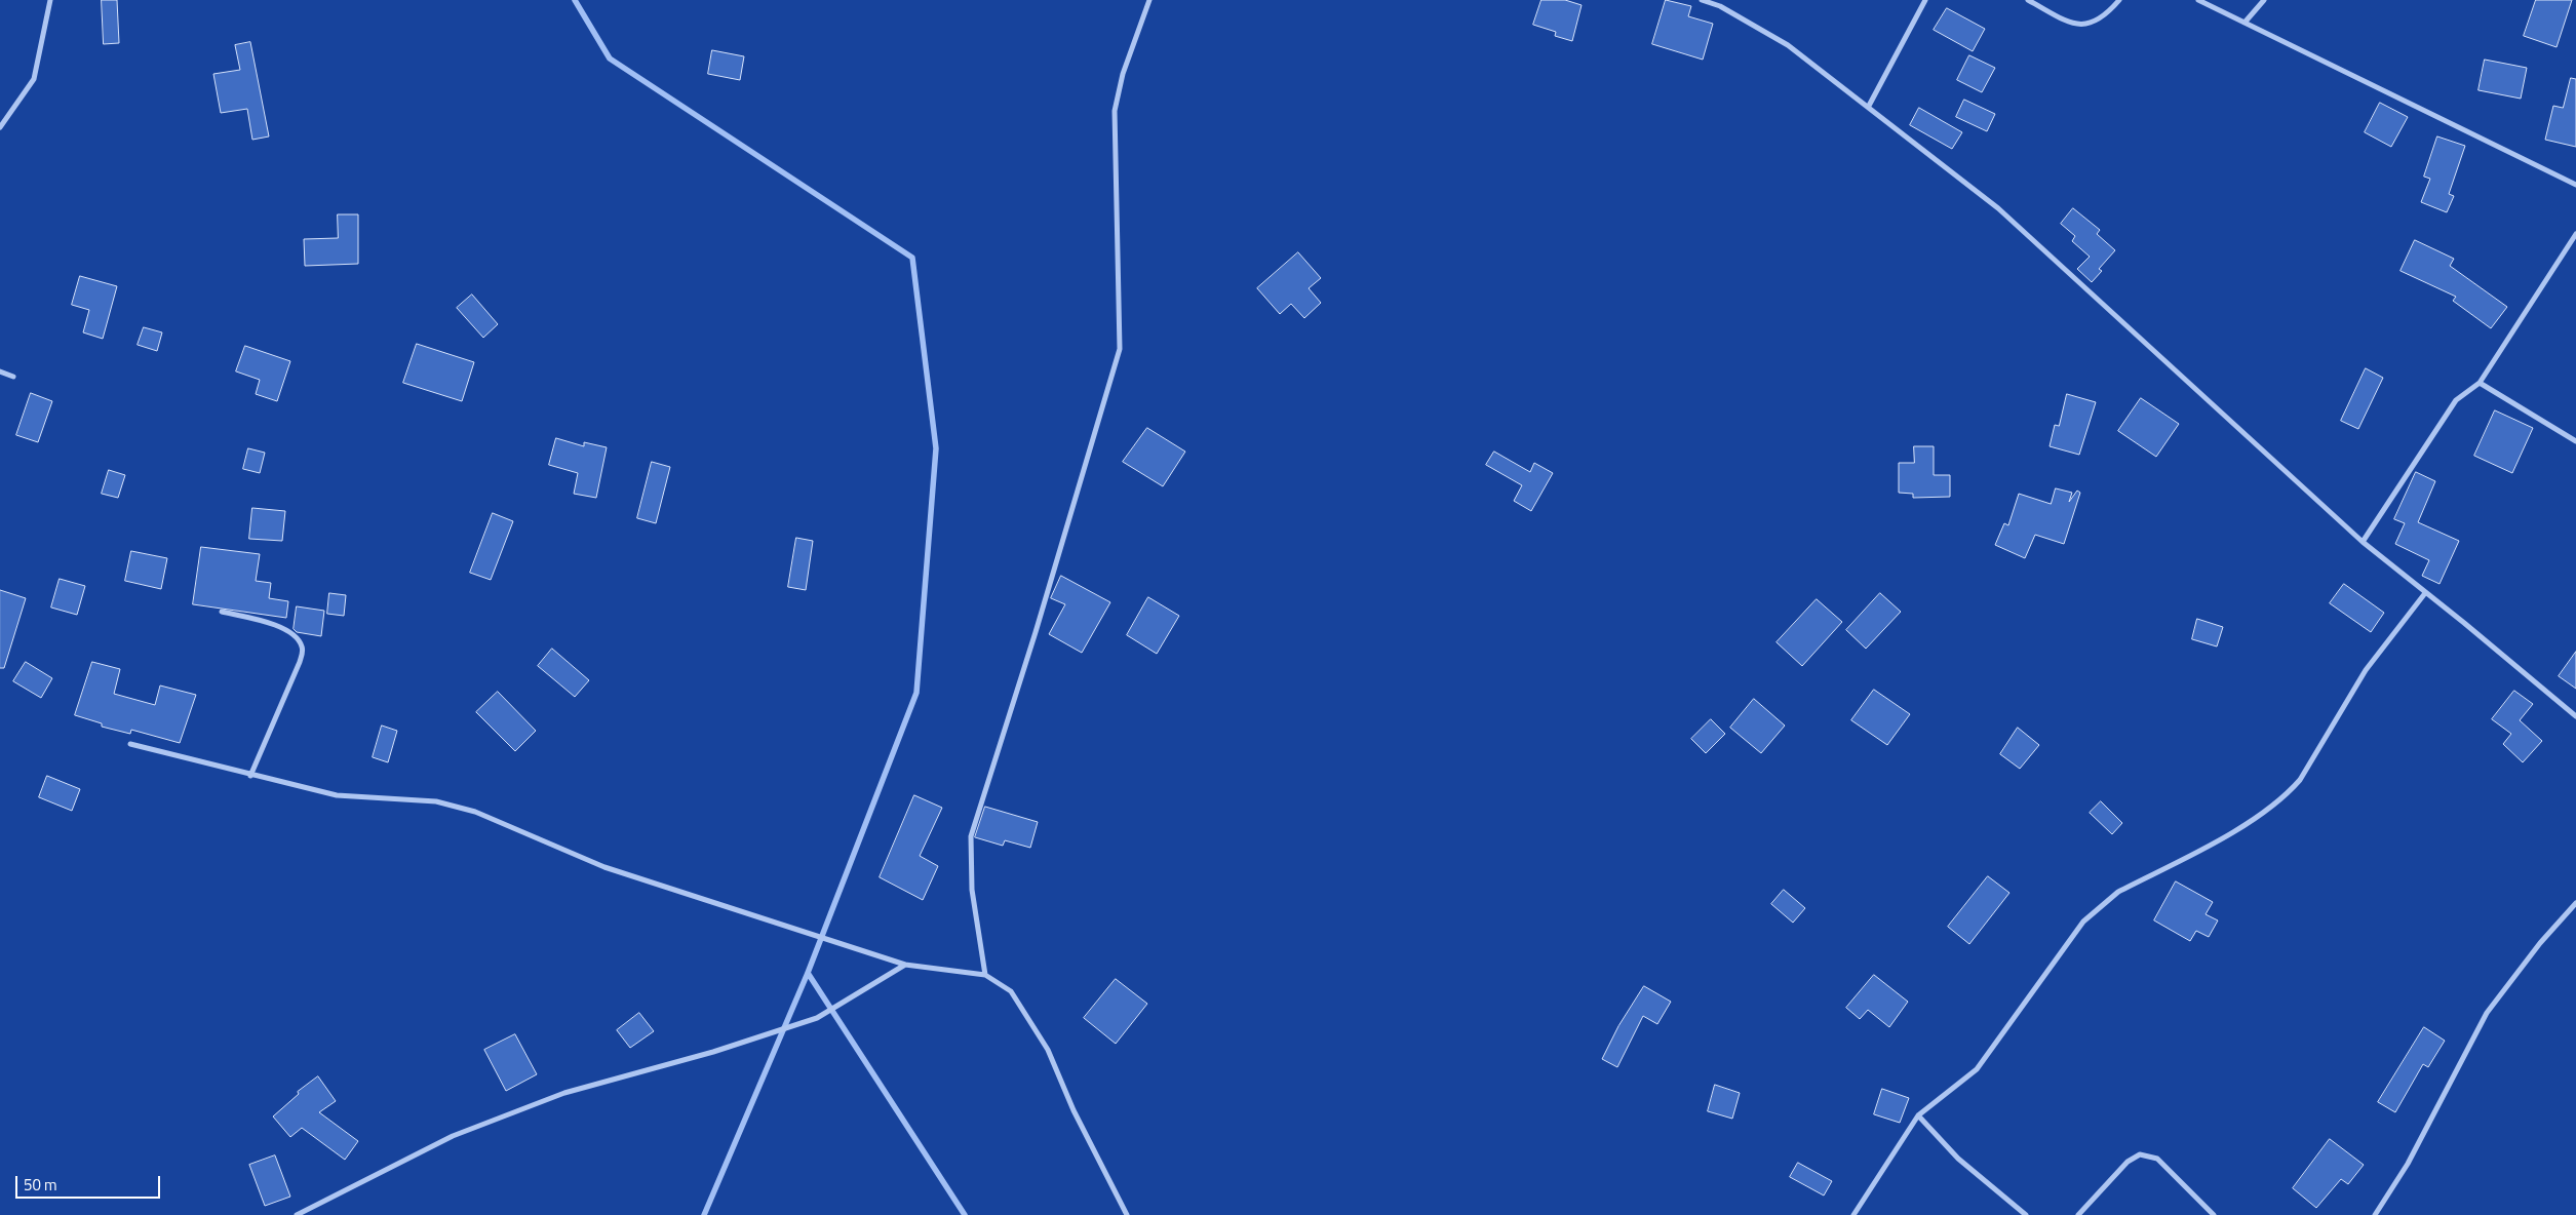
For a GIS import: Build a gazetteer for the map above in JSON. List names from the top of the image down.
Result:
{
  "scale_bar": "50 m"
}
